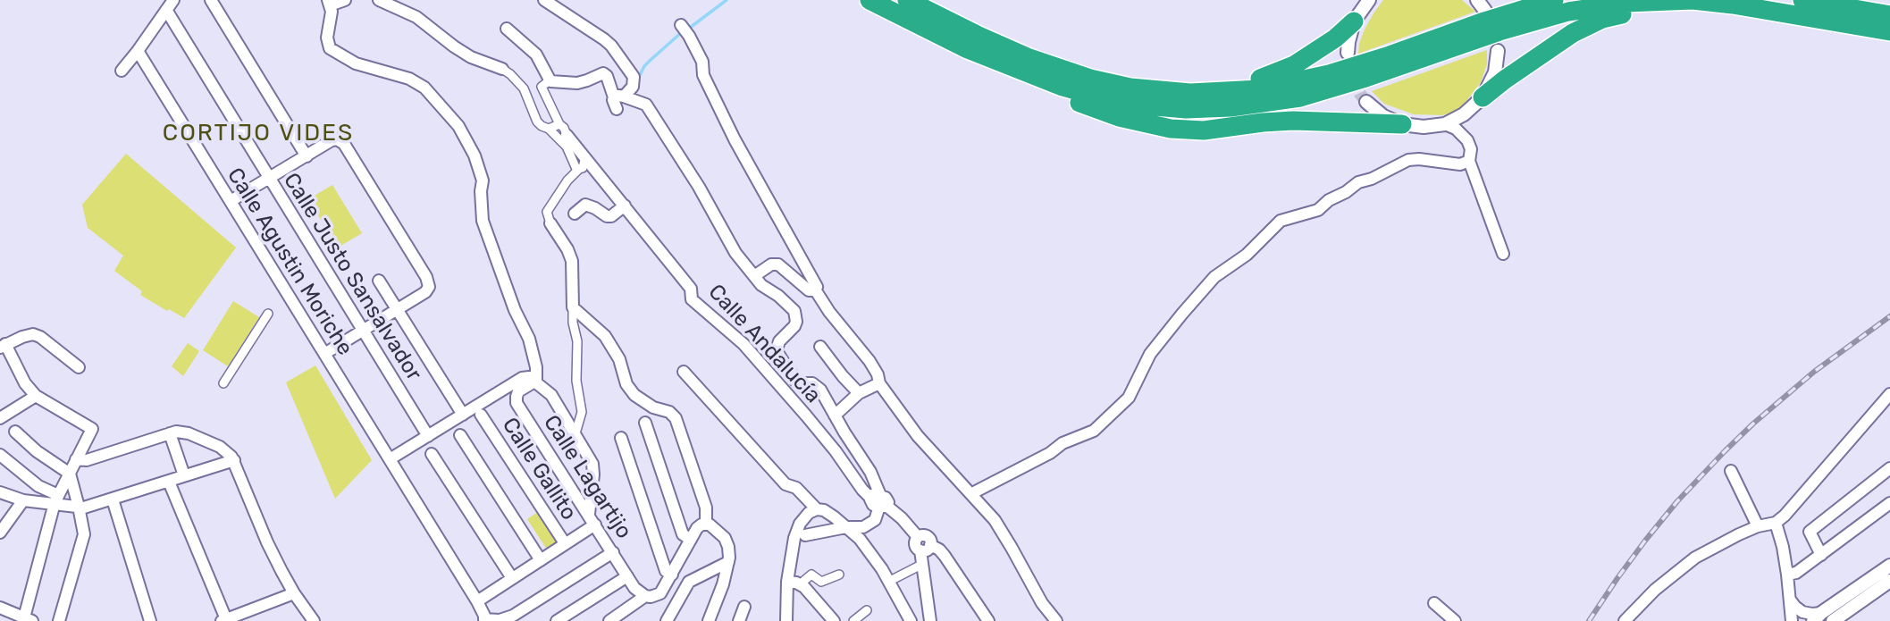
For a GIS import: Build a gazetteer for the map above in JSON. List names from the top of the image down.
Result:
{
  "streets": {
    "street": [
      "Calle Agustin Moriche",
      "Calle Justo Sansalvador",
      "Calle Andalucía",
      "Calle Gallito",
      "Calle Lagartijo"
    ]
  },
  "districts": ["CORTIJO VIDES"]
}
